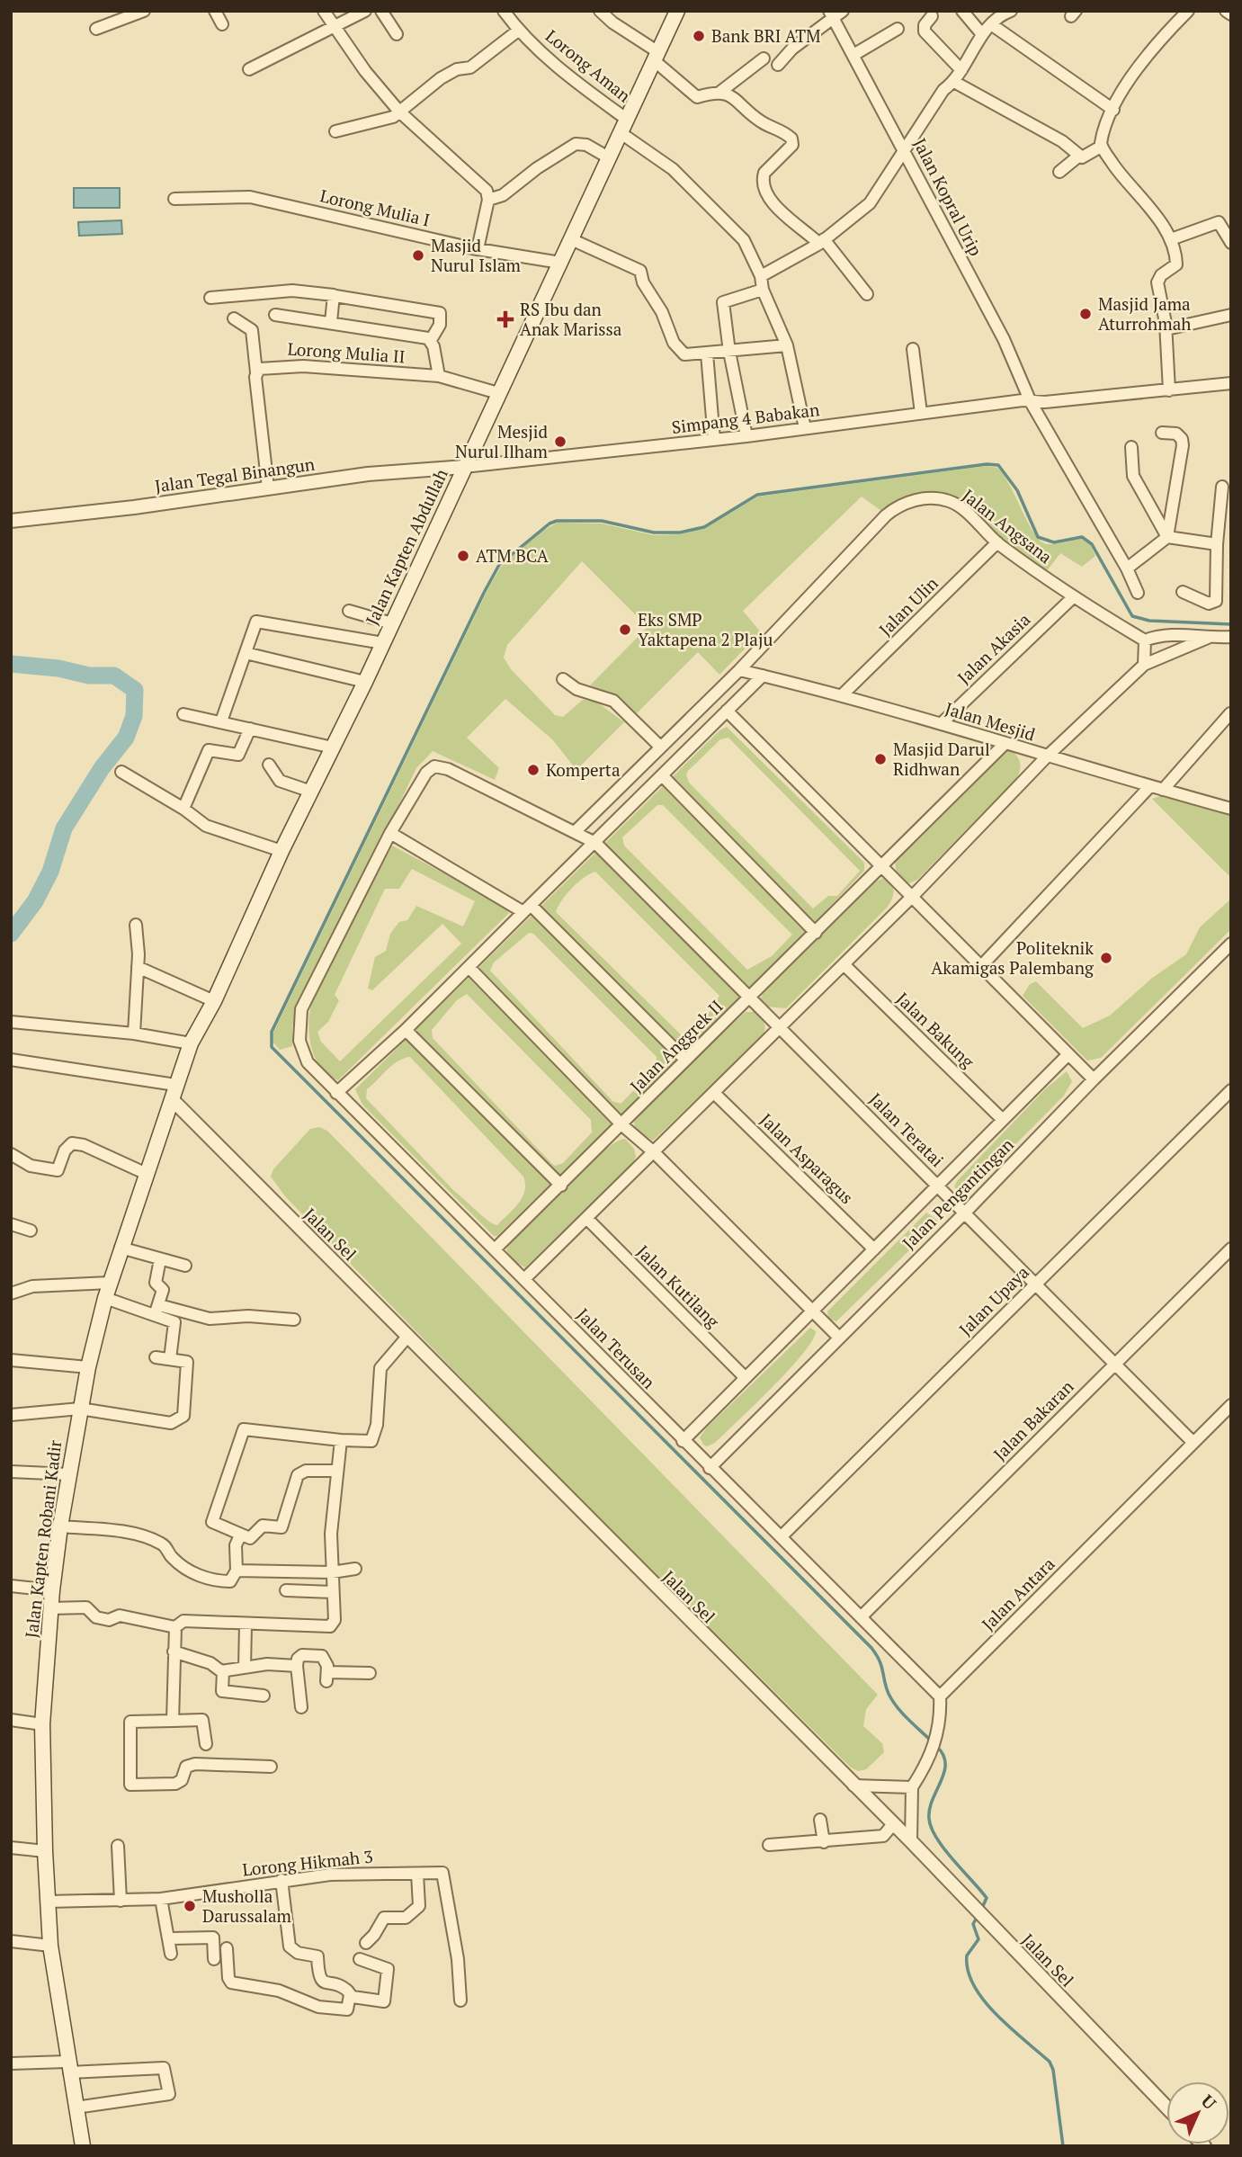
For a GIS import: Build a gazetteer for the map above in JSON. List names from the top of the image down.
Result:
{
  "streets": {
    "main road": ["Jalan Kapten Abdullah", "Jalan Kapten Robani Kadir"],
    "street": [
      "Lorong Aman",
      "Jalan Kopral Urip",
      "Lorong Mulia I",
      "Lorong Mulia II",
      "Simpang 4 Babakan",
      "Jalan Tegal Binangun",
      "Jalan Angsana",
      "Jalan Ulin",
      "Jalan Akasia",
      "Jalan Mesjid",
      "Jalan Bakung",
      "Jalan Anggrek II",
      "Jalan Teratai",
      "Jalan Asparagus",
      "Jalan Pengantingan",
      "Jalan Sel",
      "Jalan Kutilang",
      "Jalan Upaya",
      "Jalan Terusan",
      "Jalan Bakaran",
      "Jalan Antara",
      "Lorong Hikmah 3"
    ]
  },
  "crossings": [
    ["Lorong Aman", "Jalan Kapten Abdullah"],
    ["Jalan Kopral Urip", "Simpang 4 Babakan"],
    ["Lorong Mulia I", "Jalan Kapten Abdullah"],
    ["Lorong Mulia II", "Jalan Kapten Abdullah"],
    ["Simpang 4 Babakan", "Jalan Tegal Binangun"],
    ["Simpang 4 Babakan", "Jalan Kapten Abdullah"],
    ["Jalan Tegal Binangun", "Jalan Kapten Abdullah"],
    ["Jalan Angsana", "Jalan Ulin"],
    ["Jalan Angsana", "Jalan Akasia"],
    ["Jalan Angsana", "Jalan Mesjid"],
    ["Jalan Angsana", "Jalan Teratai"],
    ["Jalan Kapten Abdullah", "Jalan Sel"],
    ["Jalan Kapten Abdullah", "Jalan Kapten Robani Kadir"],
    ["Jalan Ulin", "Jalan Mesjid"],
    ["Jalan Akasia", "Jalan Mesjid"],
    ["Jalan Mesjid", "Jalan Anggrek II"],
    ["Jalan Anggrek II", "Jalan Teratai"],
    ["Jalan Anggrek II", "Jalan Terusan"],
    ["Jalan Teratai", "Jalan Pengantingan"],
    ["Jalan Teratai", "Jalan Upaya"],
    ["Jalan Teratai", "Jalan Terusan"],
    ["Jalan Teratai", "Jalan Bakaran"],
    ["Jalan Teratai", "Jalan Antara"],
    ["Jalan Pengantingan", "Jalan Terusan"],
    ["Jalan Sel", "Jalan Kapten Robani Kadir"],
    ["Jalan Upaya", "Jalan Terusan"],
    ["Jalan Terusan", "Jalan Bakaran"],
    ["Jalan Terusan", "Jalan Antara"],
    ["Jalan Kapten Robani Kadir", "Lorong Hikmah 3"]
  ],
  "places": {
    "other": [
      "Bank BRI ATM",
      "Masjid Nurul Islam",
      "Masjid Jama Aturrohmah",
      "Mesjid Nurul Ilham",
      "ATM BCA",
      "Eks SMP Yaktapena 2 Plaju",
      "Masjid Darul Ridhwan",
      "Komperta",
      "Politeknik Akamigas Palembang",
      "Musholla Darussalam"
    ],
    "health": ["RS Ibu dan Anak Marissa"]
  },
  "north": "top right"
}
